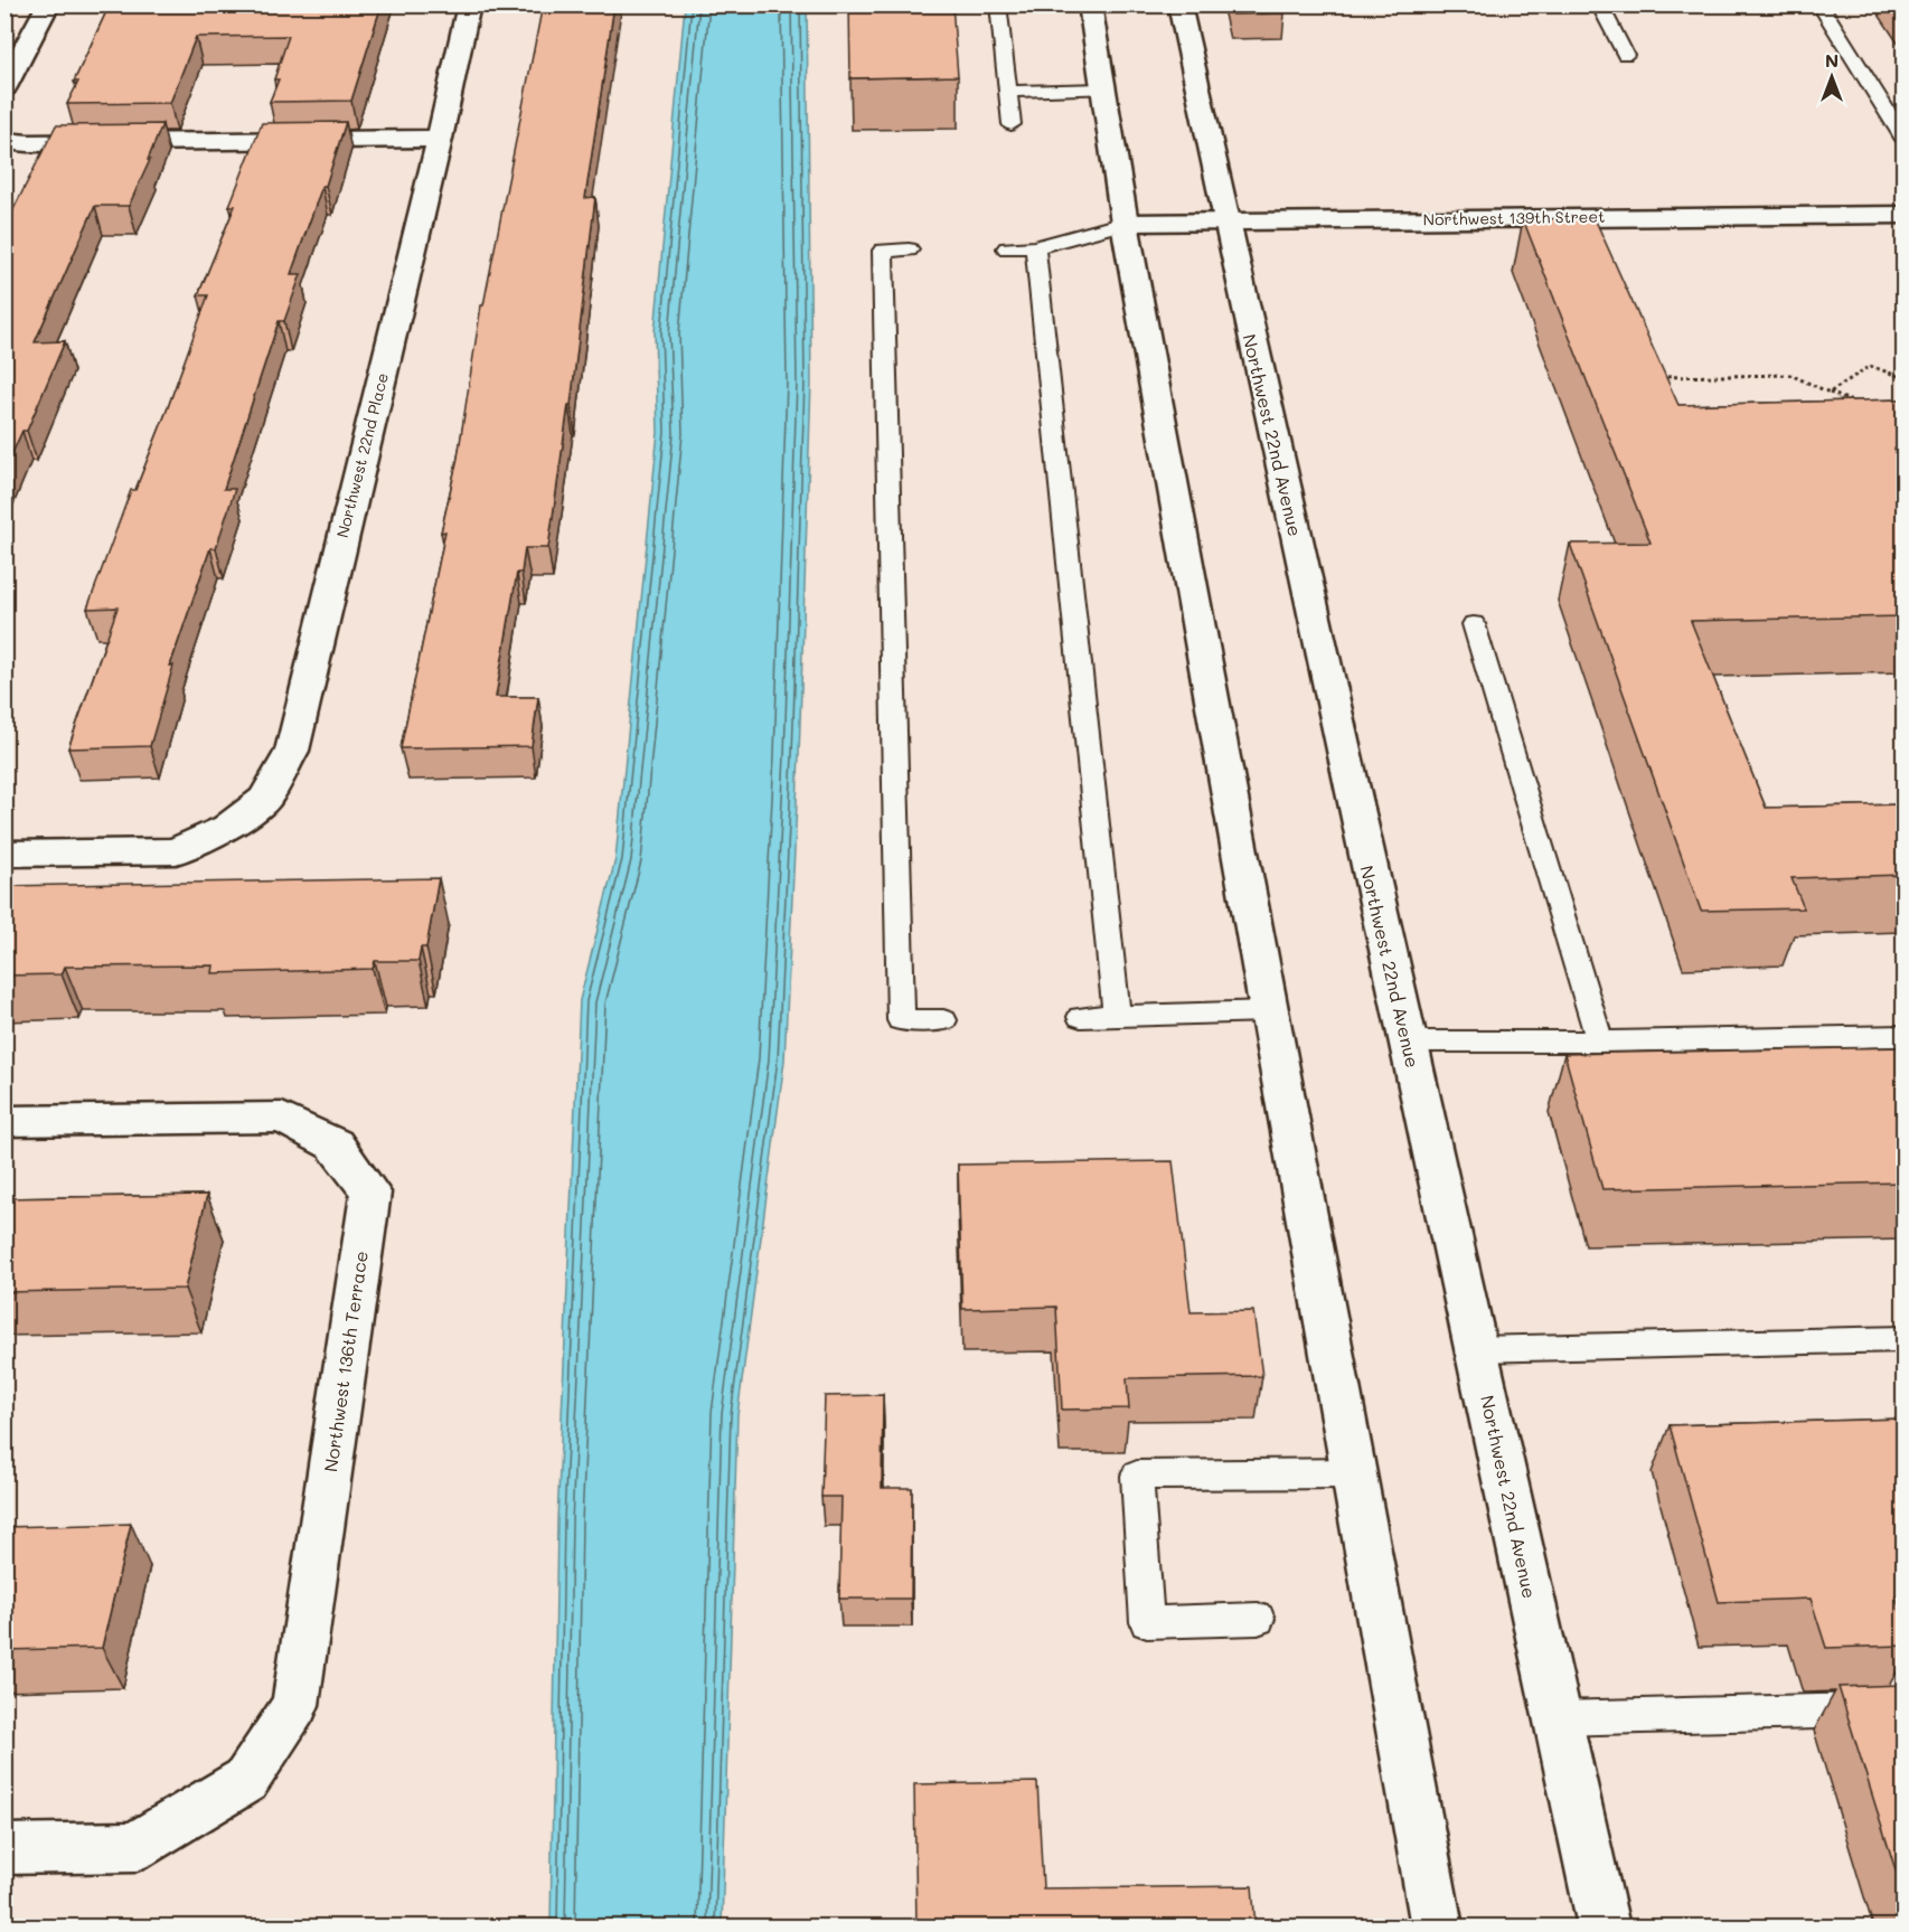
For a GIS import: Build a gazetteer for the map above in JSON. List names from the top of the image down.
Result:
{
  "streets": {
    "main road": [
      "Northwest 139th Street",
      "Northwest 22nd Avenue",
      "Northwest 22nd Place",
      "Northwest 136th Terrace"
    ]
  },
  "crossings": [
    ["Northwest 139th Street", "Northwest 22nd Avenue"]
  ],
  "north": "top"
}
